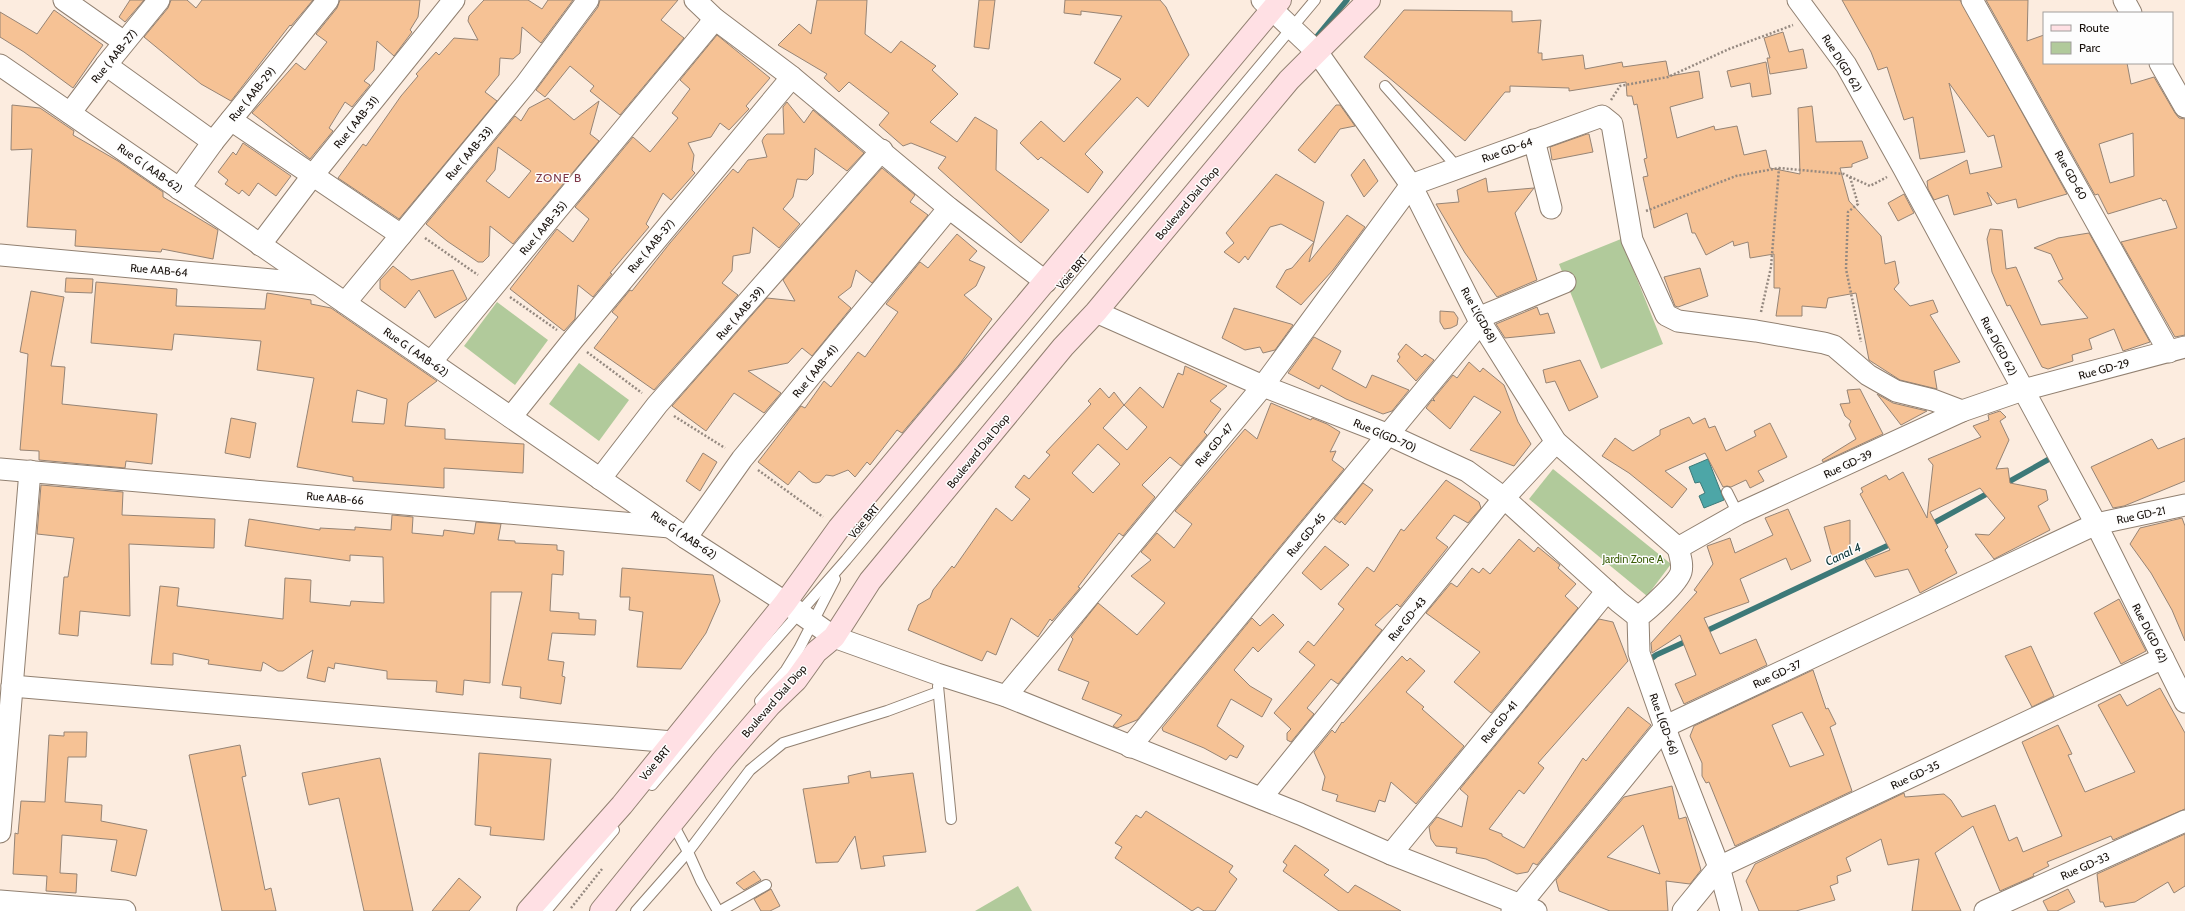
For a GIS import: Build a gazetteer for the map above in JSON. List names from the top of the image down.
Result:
{
  "streets": {
    "street": [
      "Rue ( AAB-27)",
      "Rue D(GD 62)",
      "Rue ( AAB-29)",
      "Rue ( AAB-31)",
      "Rue GD-64",
      "Rue ( AAB-33)",
      "Rue G ( AAB-62)",
      "Rue GD-60",
      "Boulevard Dial Diop",
      "Rue ( AAB-35)",
      "Rue ( AAB-37)",
      "Rue AAB-64",
      "Rue ( AAB-39)",
      "Rue L'(GD68)",
      "Rue GD-29",
      "Rue ( AAB-41)",
      "Rue G(GD-70)",
      "Rue GD-47",
      "Rue GD-39",
      "Rue AAB-66",
      "Rue GD-21",
      "Rue GD-45",
      "Rue GD-43",
      "Rue GD-37",
      "Rue GD-41",
      "Rue L(GD-66)",
      "Rue GD-35",
      "Rue GD-33"
    ],
    "lane": ["Voie BRT"]
  },
  "crossings": [
    ["Rue ( AAB-27)", "Rue G ( AAB-62)"],
    ["Rue D(GD 62)", "Rue GD-29"],
    ["Rue D(GD 62)", "Rue GD-39"],
    ["Rue D(GD 62)", "Rue GD-21"],
    ["Rue D(GD 62)", "Rue GD-37"],
    ["Rue D(GD 62)", "Rue GD-35"],
    ["Rue ( AAB-29)", "Rue G ( AAB-62)"],
    ["Rue ( AAB-31)", "Rue G ( AAB-62)"],
    ["Rue GD-64", "Rue L'(GD68)"],
    ["Rue GD-64", "Rue GD-47"],
    ["Rue ( AAB-33)", "Rue G ( AAB-62)"],
    ["Rue G ( AAB-62)", "Boulevard Dial Diop"],
    ["Rue G ( AAB-62)", "Rue ( AAB-35)"],
    ["Rue G ( AAB-62)", "Rue ( AAB-37)"],
    ["Rue G ( AAB-62)", "Rue AAB-64"],
    ["Rue G ( AAB-62)", "Voie BRT"],
    ["Rue G ( AAB-62)", "Rue ( AAB-39)"],
    ["Rue G ( AAB-62)", "Rue ( AAB-41)"],
    ["Rue G ( AAB-62)", "Rue GD-47"],
    ["Rue G ( AAB-62)", "Rue AAB-66"],
    ["Rue G ( AAB-62)", "Rue GD-45"],
    ["Rue G ( AAB-62)", "Rue GD-43"],
    ["Rue G ( AAB-62)", "Rue GD-37"],
    ["Rue G ( AAB-62)", "Rue GD-41"],
    ["Rue GD-60", "Rue GD-29"],
    ["Boulevard Dial Diop", "Rue L'(GD68)"],
    ["Boulevard Dial Diop", "Rue G(GD-70)"],
    ["Voie BRT", "Rue L'(GD68)"],
    ["Rue L'(GD68)", "Rue GD-47"],
    ["Rue L'(GD68)", "Rue GD-39"],
    ["Rue L'(GD68)", "Rue GD-45"],
    ["Rue L'(GD68)", "Rue GD-43"],
    ["Rue GD-29", "Rue GD-39"],
    ["Rue ( AAB-41)", "Rue AAB-66"],
    ["Rue G(GD-70)", "Rue GD-47"],
    ["Rue G(GD-70)", "Rue GD-45"],
    ["Rue G(GD-70)", "Rue GD-43"],
    ["Rue G(GD-70)", "Rue GD-41"],
    ["Rue G(GD-70)", "Rue L(GD-66)"],
    ["Rue GD-21", "Rue GD-37"],
    ["Rue GD-37", "Rue L(GD-66)"],
    ["Rue L(GD-66)", "Rue GD-35"]
  ],
  "districts": ["ZONE B"],
  "water": ["Canal 4"],
  "parks": ["Jardin Zone A"],
  "legend": ["Route", "Parc"]
}
